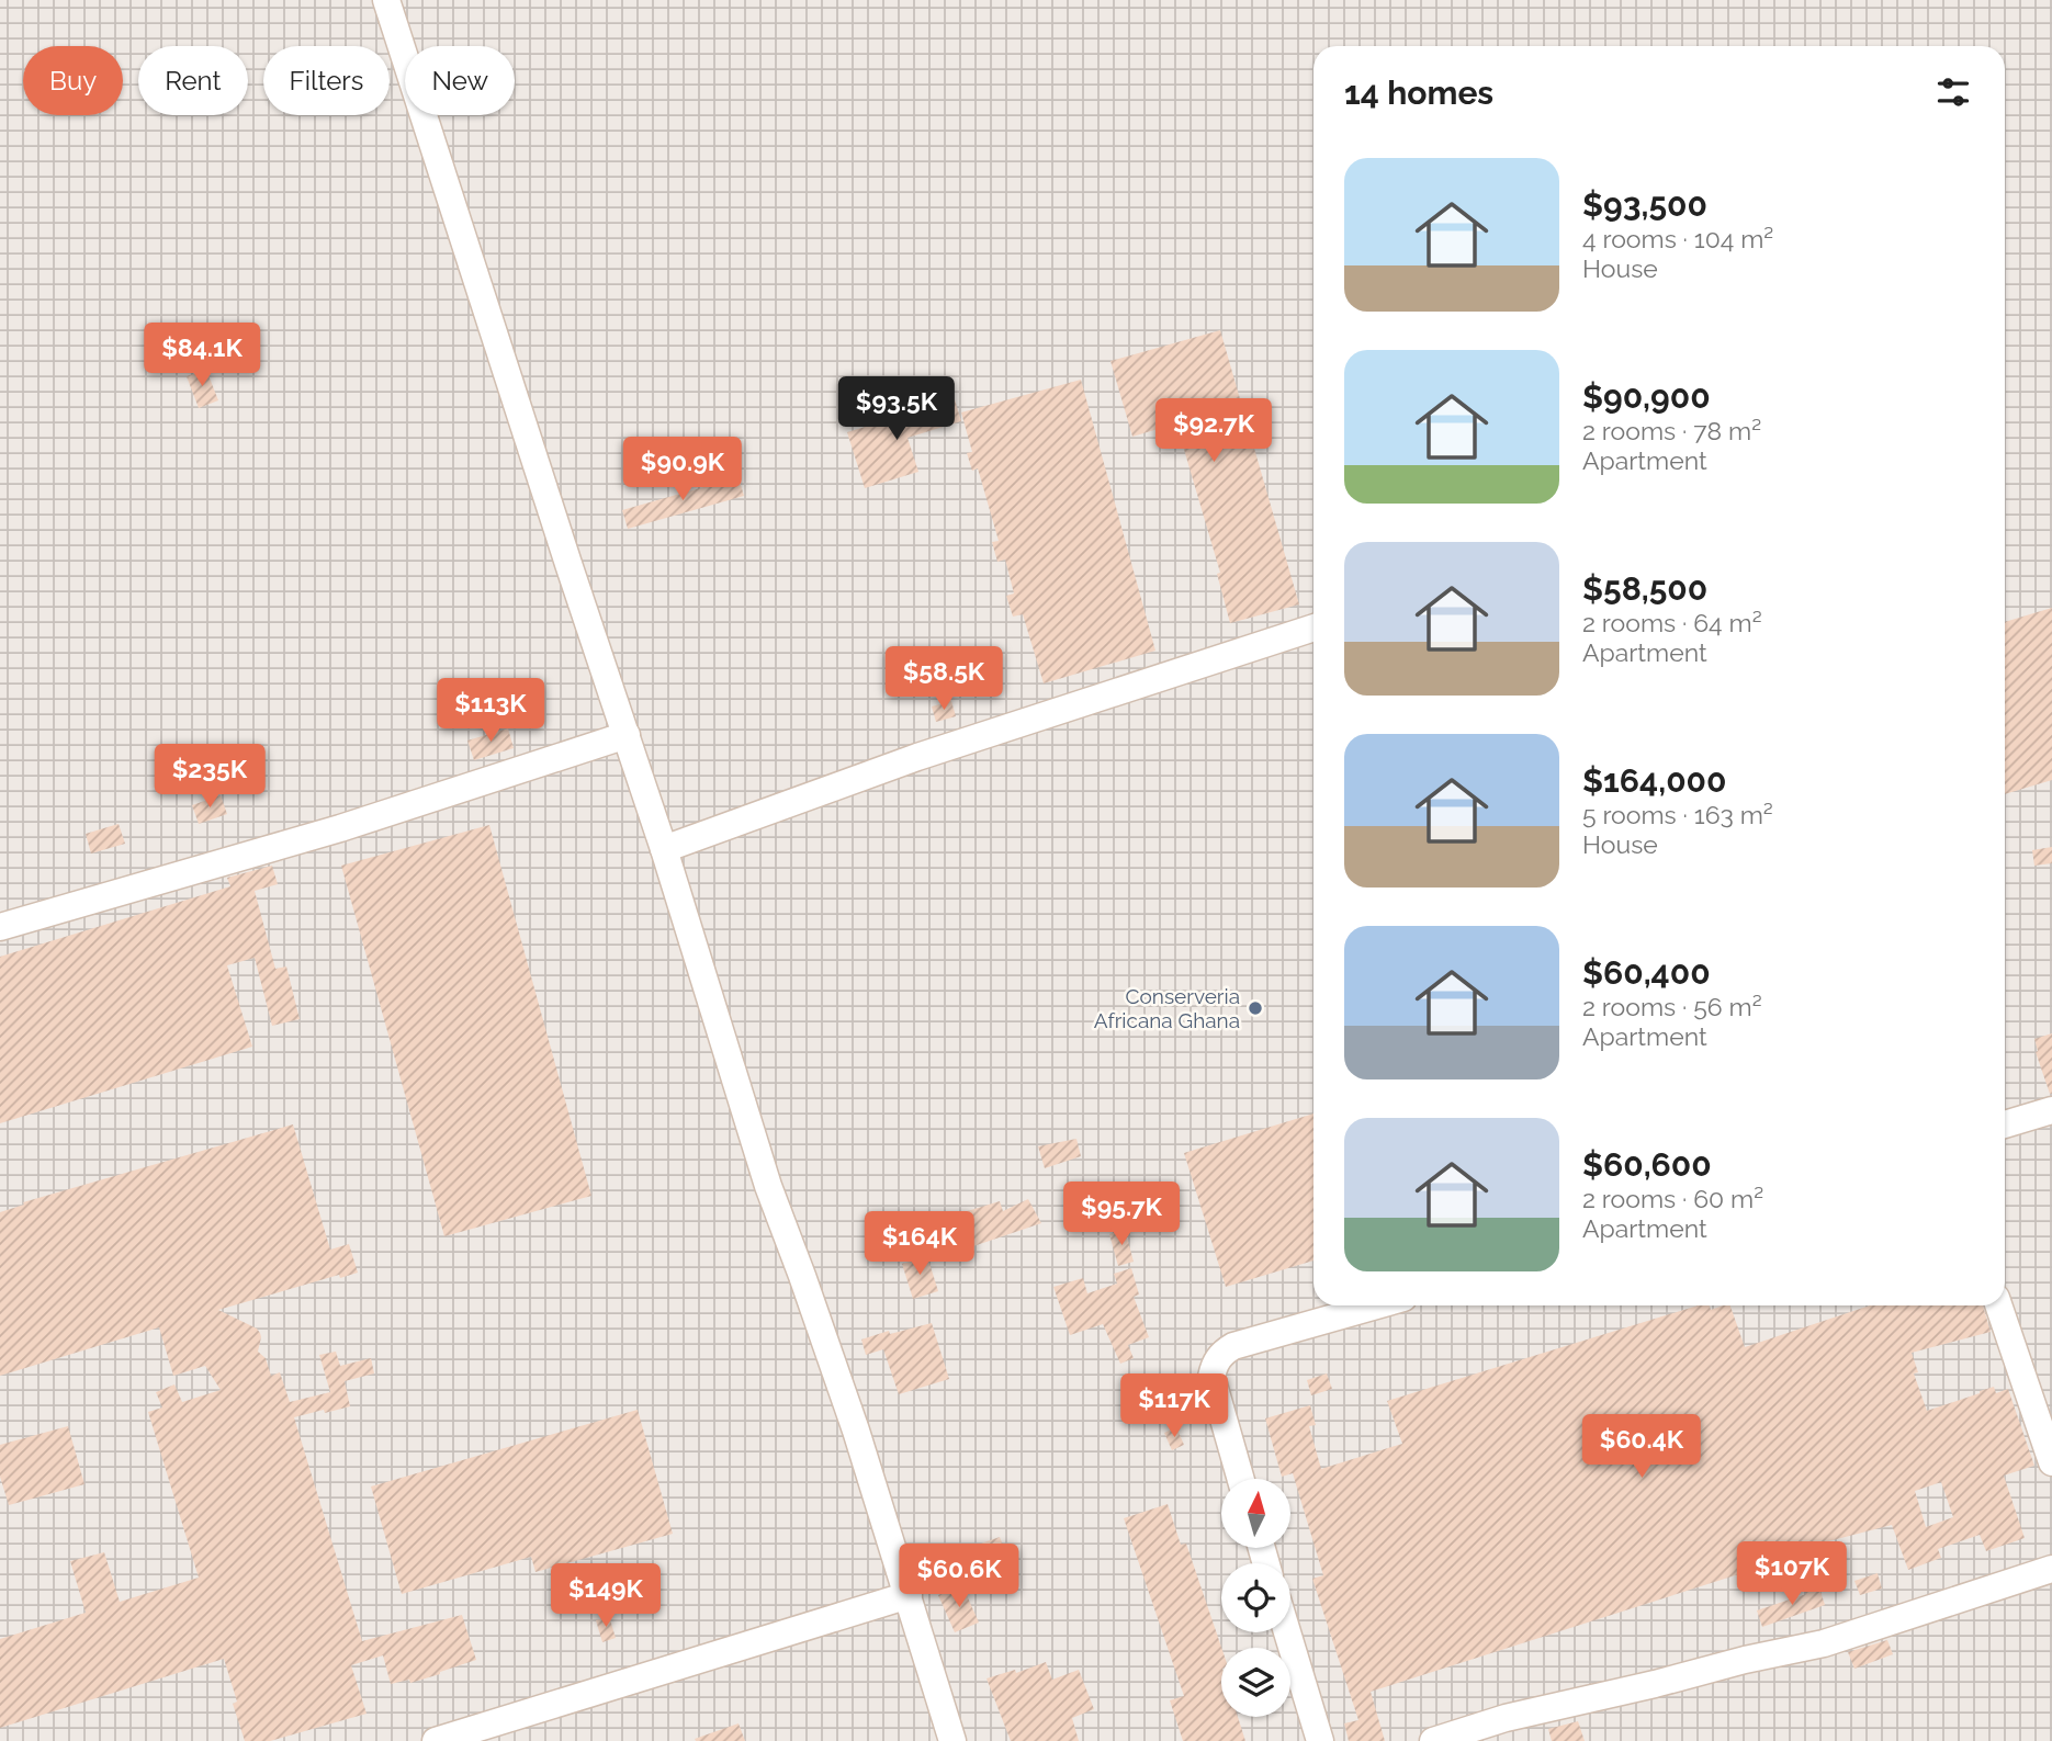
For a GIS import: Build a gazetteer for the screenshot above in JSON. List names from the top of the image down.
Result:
{
  "places": ["Conserveria Africana Ghana"],
  "north": "top",
  "page": {
    "chip": [
      "Buy",
      "Rent",
      "Filters",
      "New"
    ],
    "heading": "14 homes",
    "list": [
      {
        "name": "$93,500",
        "note": "4 rooms · 104 m² · House"
      },
      {
        "name": "$90,900",
        "note": "2 rooms · 78 m² · Apartment"
      },
      {
        "name": "$58,500",
        "note": "2 rooms · 64 m² · Apartment"
      },
      {
        "name": "$164,000",
        "note": "5 rooms · 163 m² · House"
      },
      {
        "name": "$60,400",
        "note": "2 rooms · 56 m² · Apartment"
      },
      {
        "name": "$60,600",
        "note": "2 rooms · 60 m² · Apartment"
      }
    ],
    "price": [
      "$84.1K",
      "$93.5K",
      "$92.7K",
      "$90.9K",
      "$58.5K",
      "$113K",
      "$235K",
      "$95.7K",
      "$164K",
      "$117K",
      "$60.4K",
      "$107K",
      "$60.6K",
      "$149K"
    ]
  }
}
